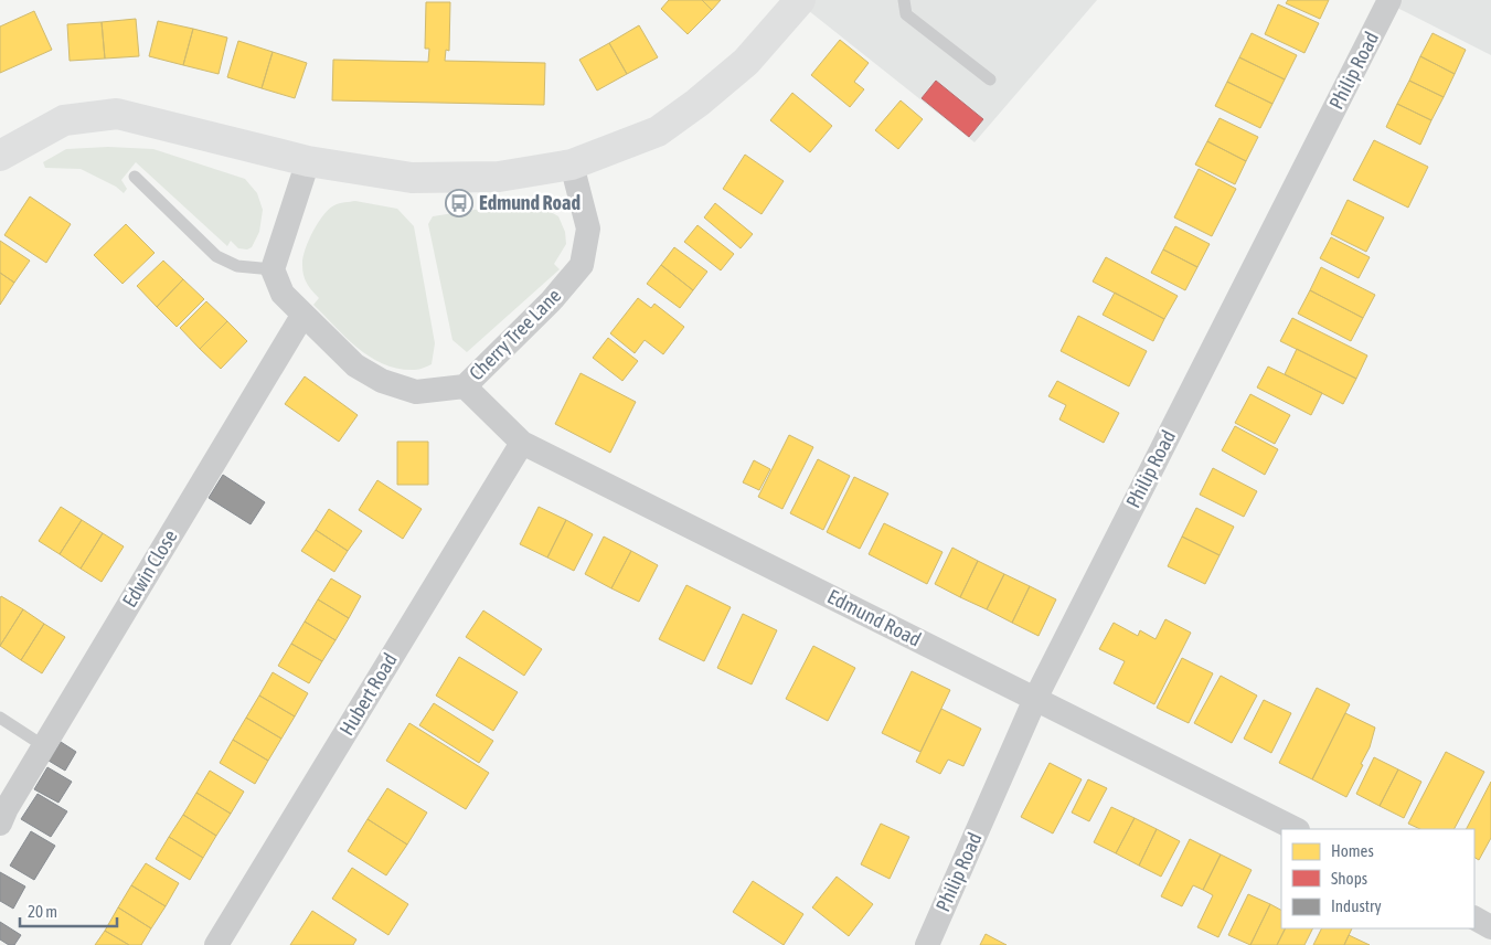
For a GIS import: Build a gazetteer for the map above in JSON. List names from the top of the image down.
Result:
{
  "streets": {
    "street": [
      "Philip Road",
      "Cherry Tree Lane",
      "Edwin Close",
      "Edmund Road",
      "Hubert Road"
    ]
  },
  "crossings": [
    ["Philip Road", "Edmund Road"],
    ["Cherry Tree Lane", "Edwin Close"],
    ["Cherry Tree Lane", "Edmund Road"],
    ["Edmund Road", "Hubert Road"]
  ],
  "places": {
    "bus stop": ["Edmund Road"]
  },
  "legend": ["Homes", "Shops", "Industry"],
  "scale_bar": "20 m"
}
